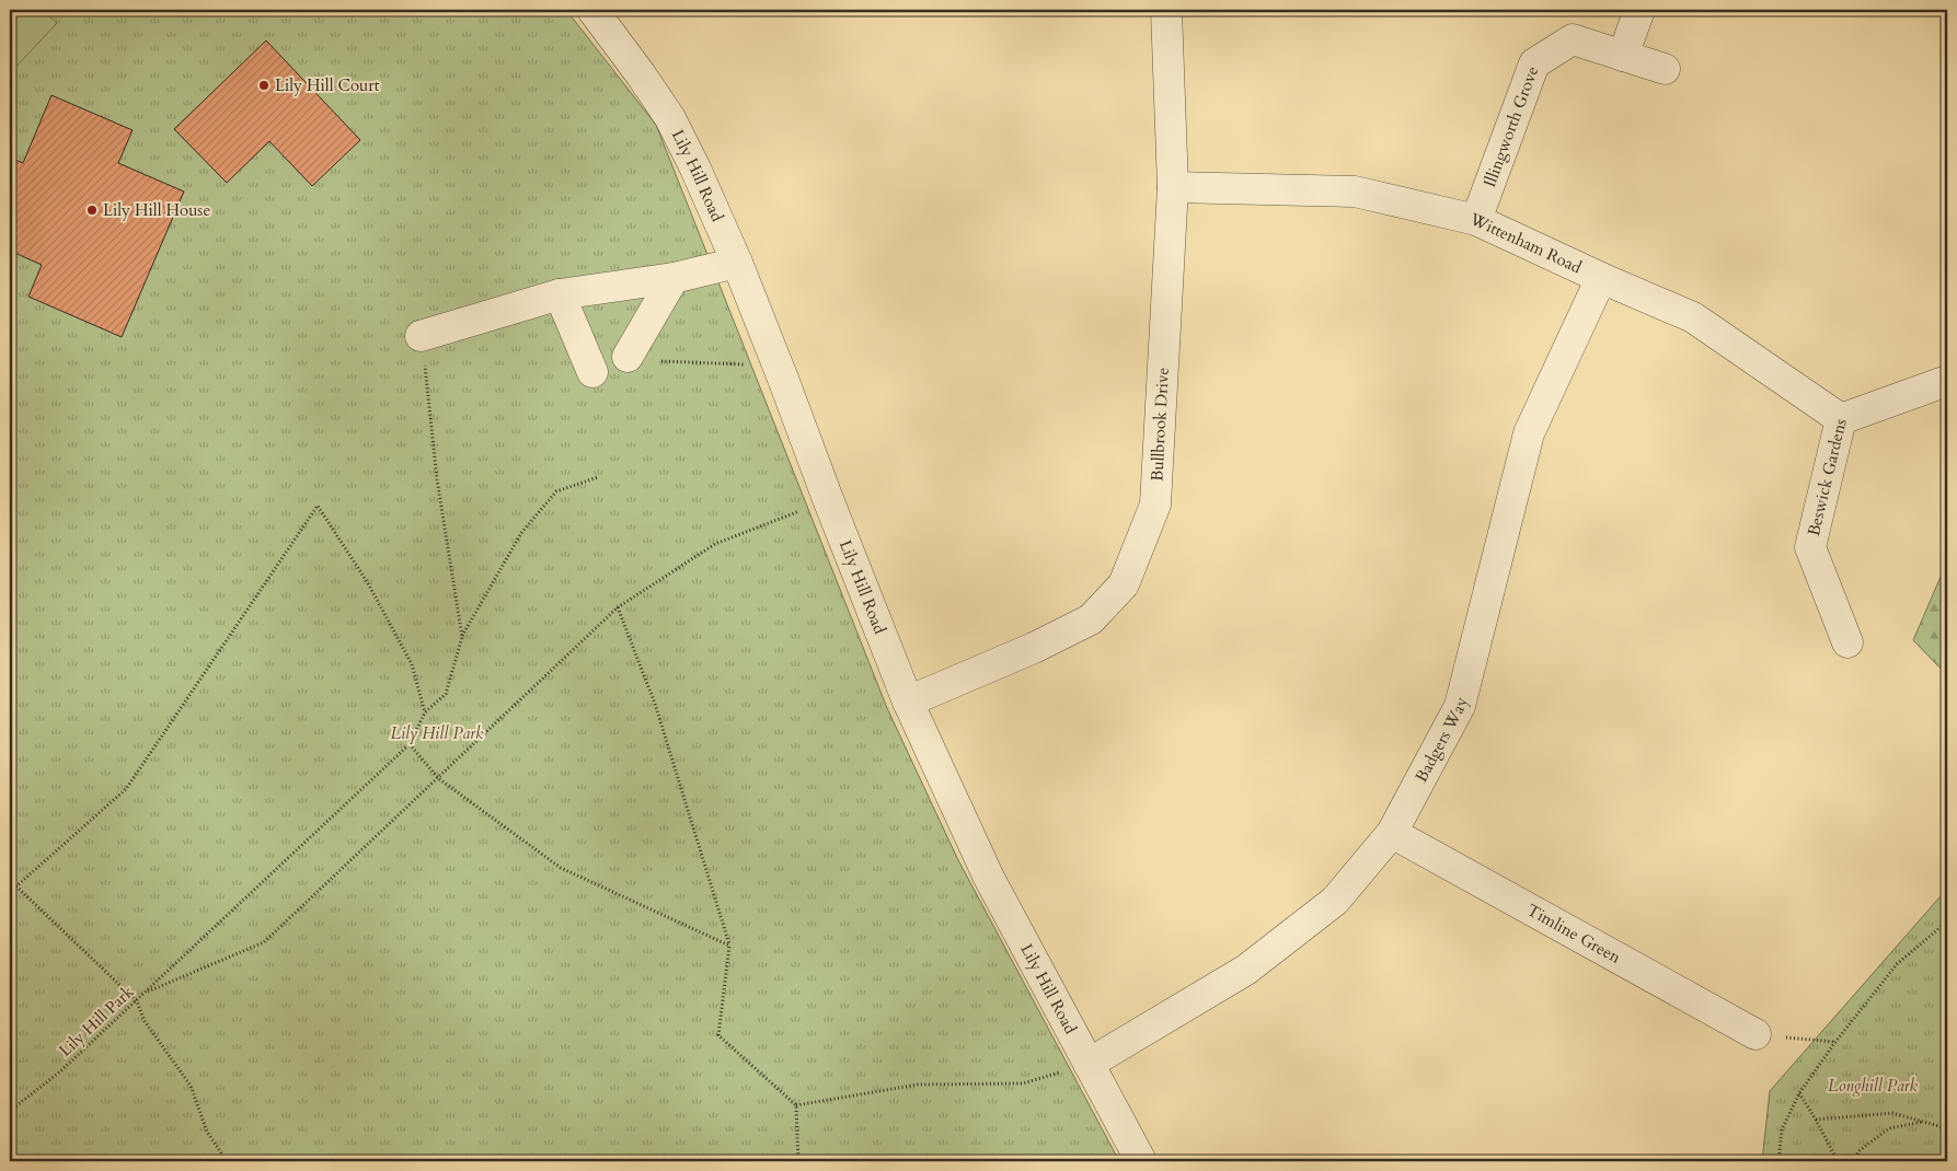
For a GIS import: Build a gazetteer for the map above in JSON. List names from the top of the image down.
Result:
{
  "streets": {
    "street": [
      "Illingworth Grove",
      "Lily Hill Road",
      "Wittenham Road",
      "Bullbrook Drive",
      "Beswick Gardens",
      "Badgers Way",
      "Timline Green"
    ],
    "path": ["Lily Hill Park"]
  },
  "crossings": [
    ["Illingworth Grove", "Wittenham Road"],
    ["Lily Hill Road", "Bullbrook Drive"],
    ["Lily Hill Road", "Badgers Way"],
    ["Wittenham Road", "Bullbrook Drive"],
    ["Wittenham Road", "Beswick Gardens"],
    ["Wittenham Road", "Badgers Way"],
    ["Badgers Way", "Timline Green"]
  ],
  "parks": ["Lily Hill Park", "Longhill Park"],
  "places": ["Lily Hill Court", "Lily Hill House"]
}
